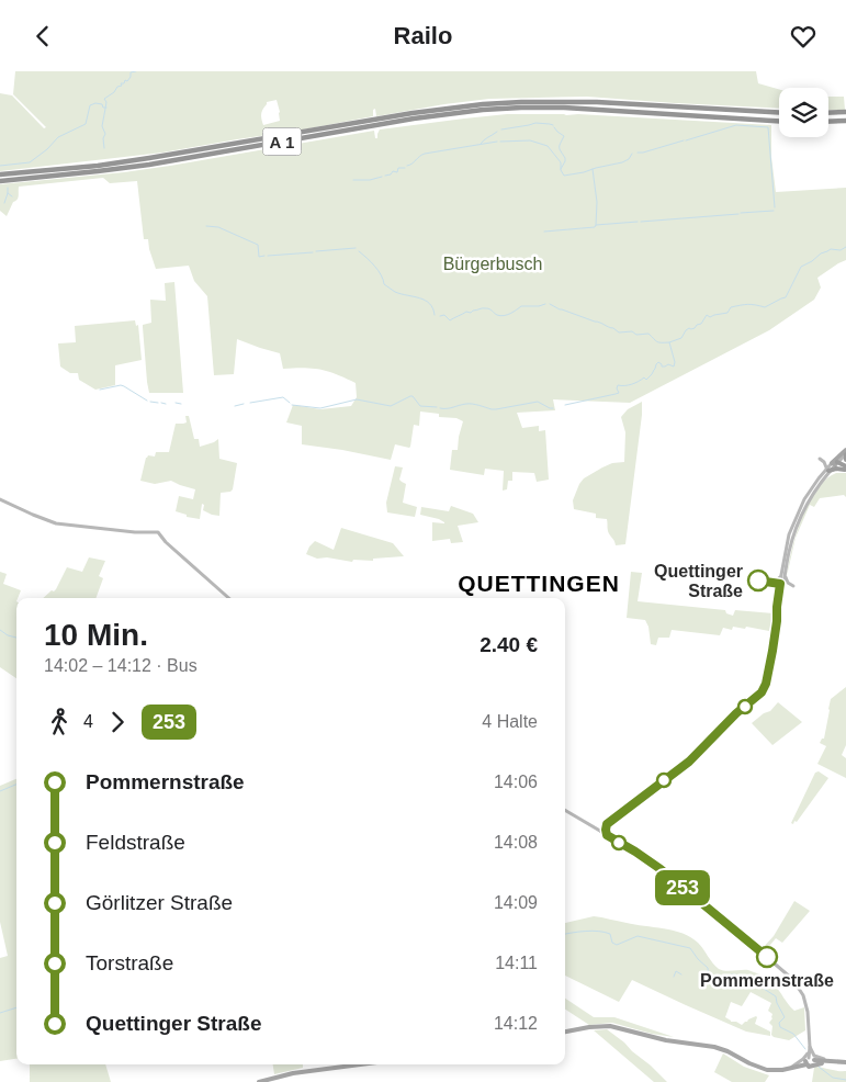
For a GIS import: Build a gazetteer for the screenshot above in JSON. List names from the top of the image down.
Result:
{
  "streets": {
    "highway": ["A 1"]
  },
  "districts": ["QUETTINGEN"],
  "parks": ["Bürgerbusch"],
  "places": ["Quettinger Straße", "Pommernstraße"],
  "lines": ["bus line 253"],
  "page": {
    "header": "Railo",
    "on_map": "253",
    "heading": ["10 Min.", "14:02 – 14:12 · Bus", "2.40 €"],
    "legs": ["4", "253", "4 Halte"],
    "list": [
      {
        "name": "Pommernstraße",
        "value": "14:06"
      },
      {
        "name": "Feldstraße",
        "value": "14:08"
      },
      {
        "name": "Görlitzer Straße",
        "value": "14:09"
      },
      {
        "name": "Torstraße",
        "value": "14:11"
      },
      {
        "name": "Quettinger Straße",
        "value": "14:12"
      }
    ]
  }
}
